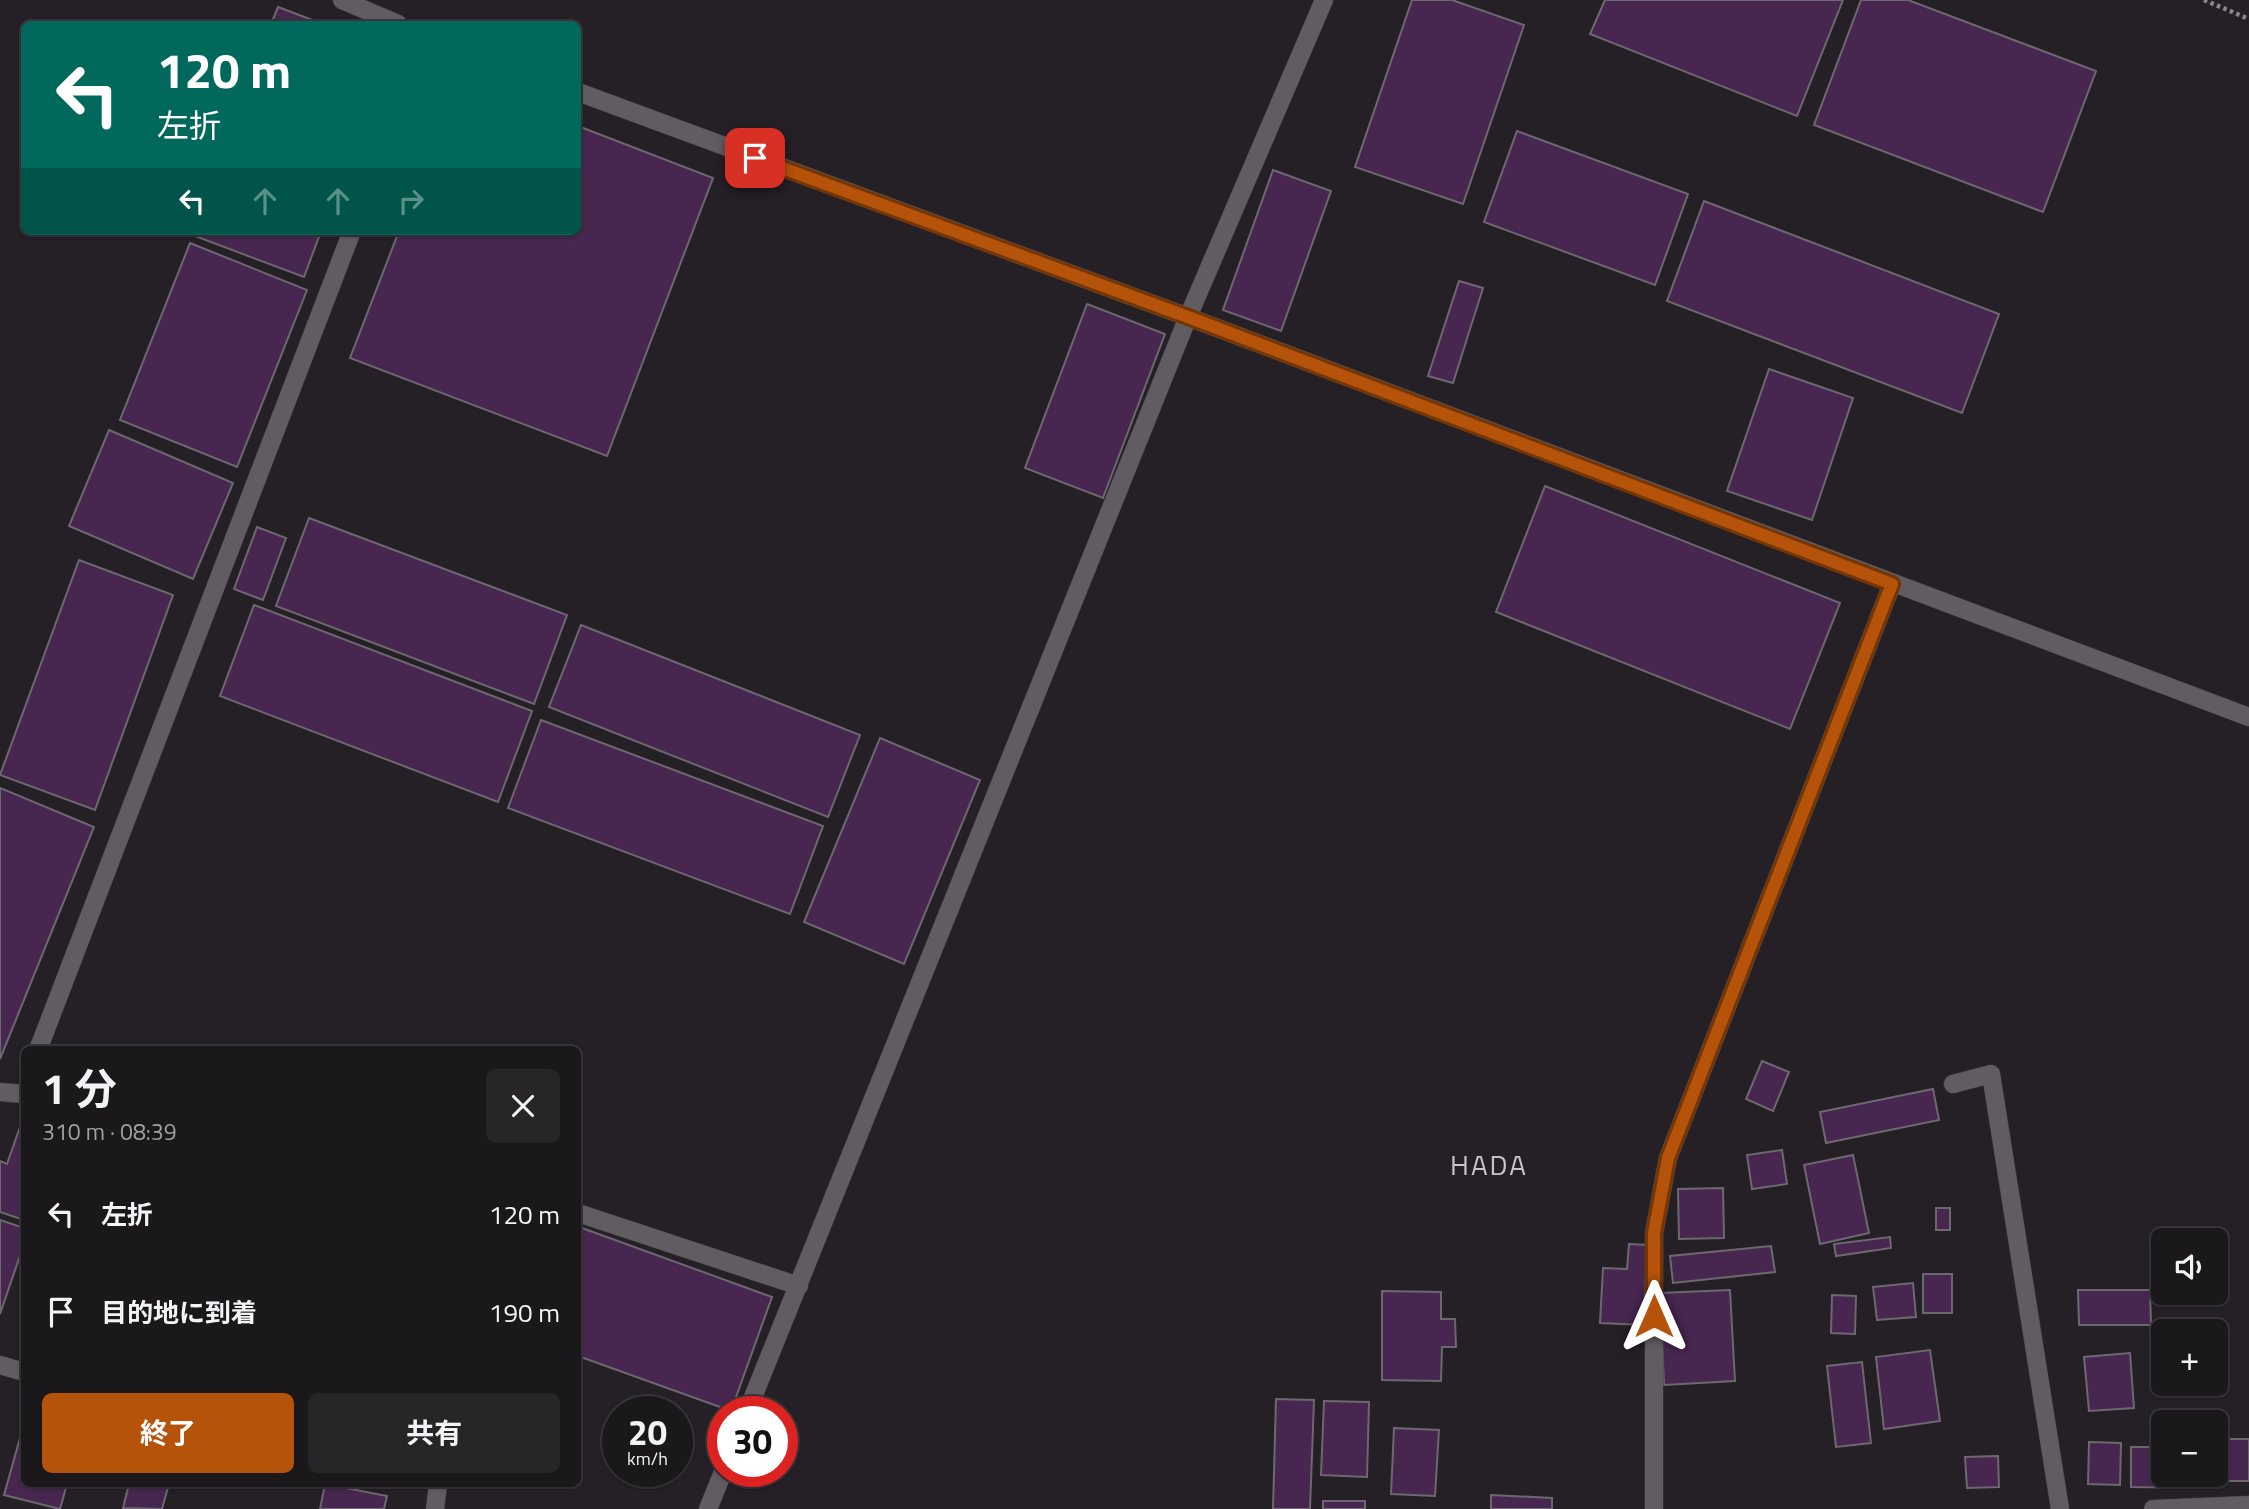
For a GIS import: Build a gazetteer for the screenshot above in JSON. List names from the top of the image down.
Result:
{
  "districts": ["HADA"],
  "page": {
    "turn": ["120 m", "左折"],
    "heading": ["1 分", "310 m · 08:39"],
    "list": [
      {
        "name": "左折",
        "value": "120 m"
      },
      {
        "name": "目的地に到着",
        "value": "190 m"
      }
    ],
    "map_buttons": ["+", "−"],
    "buttons": ["終了", "共有"],
    "speed": "20 km/h",
    "limit": "30"
  }
}
